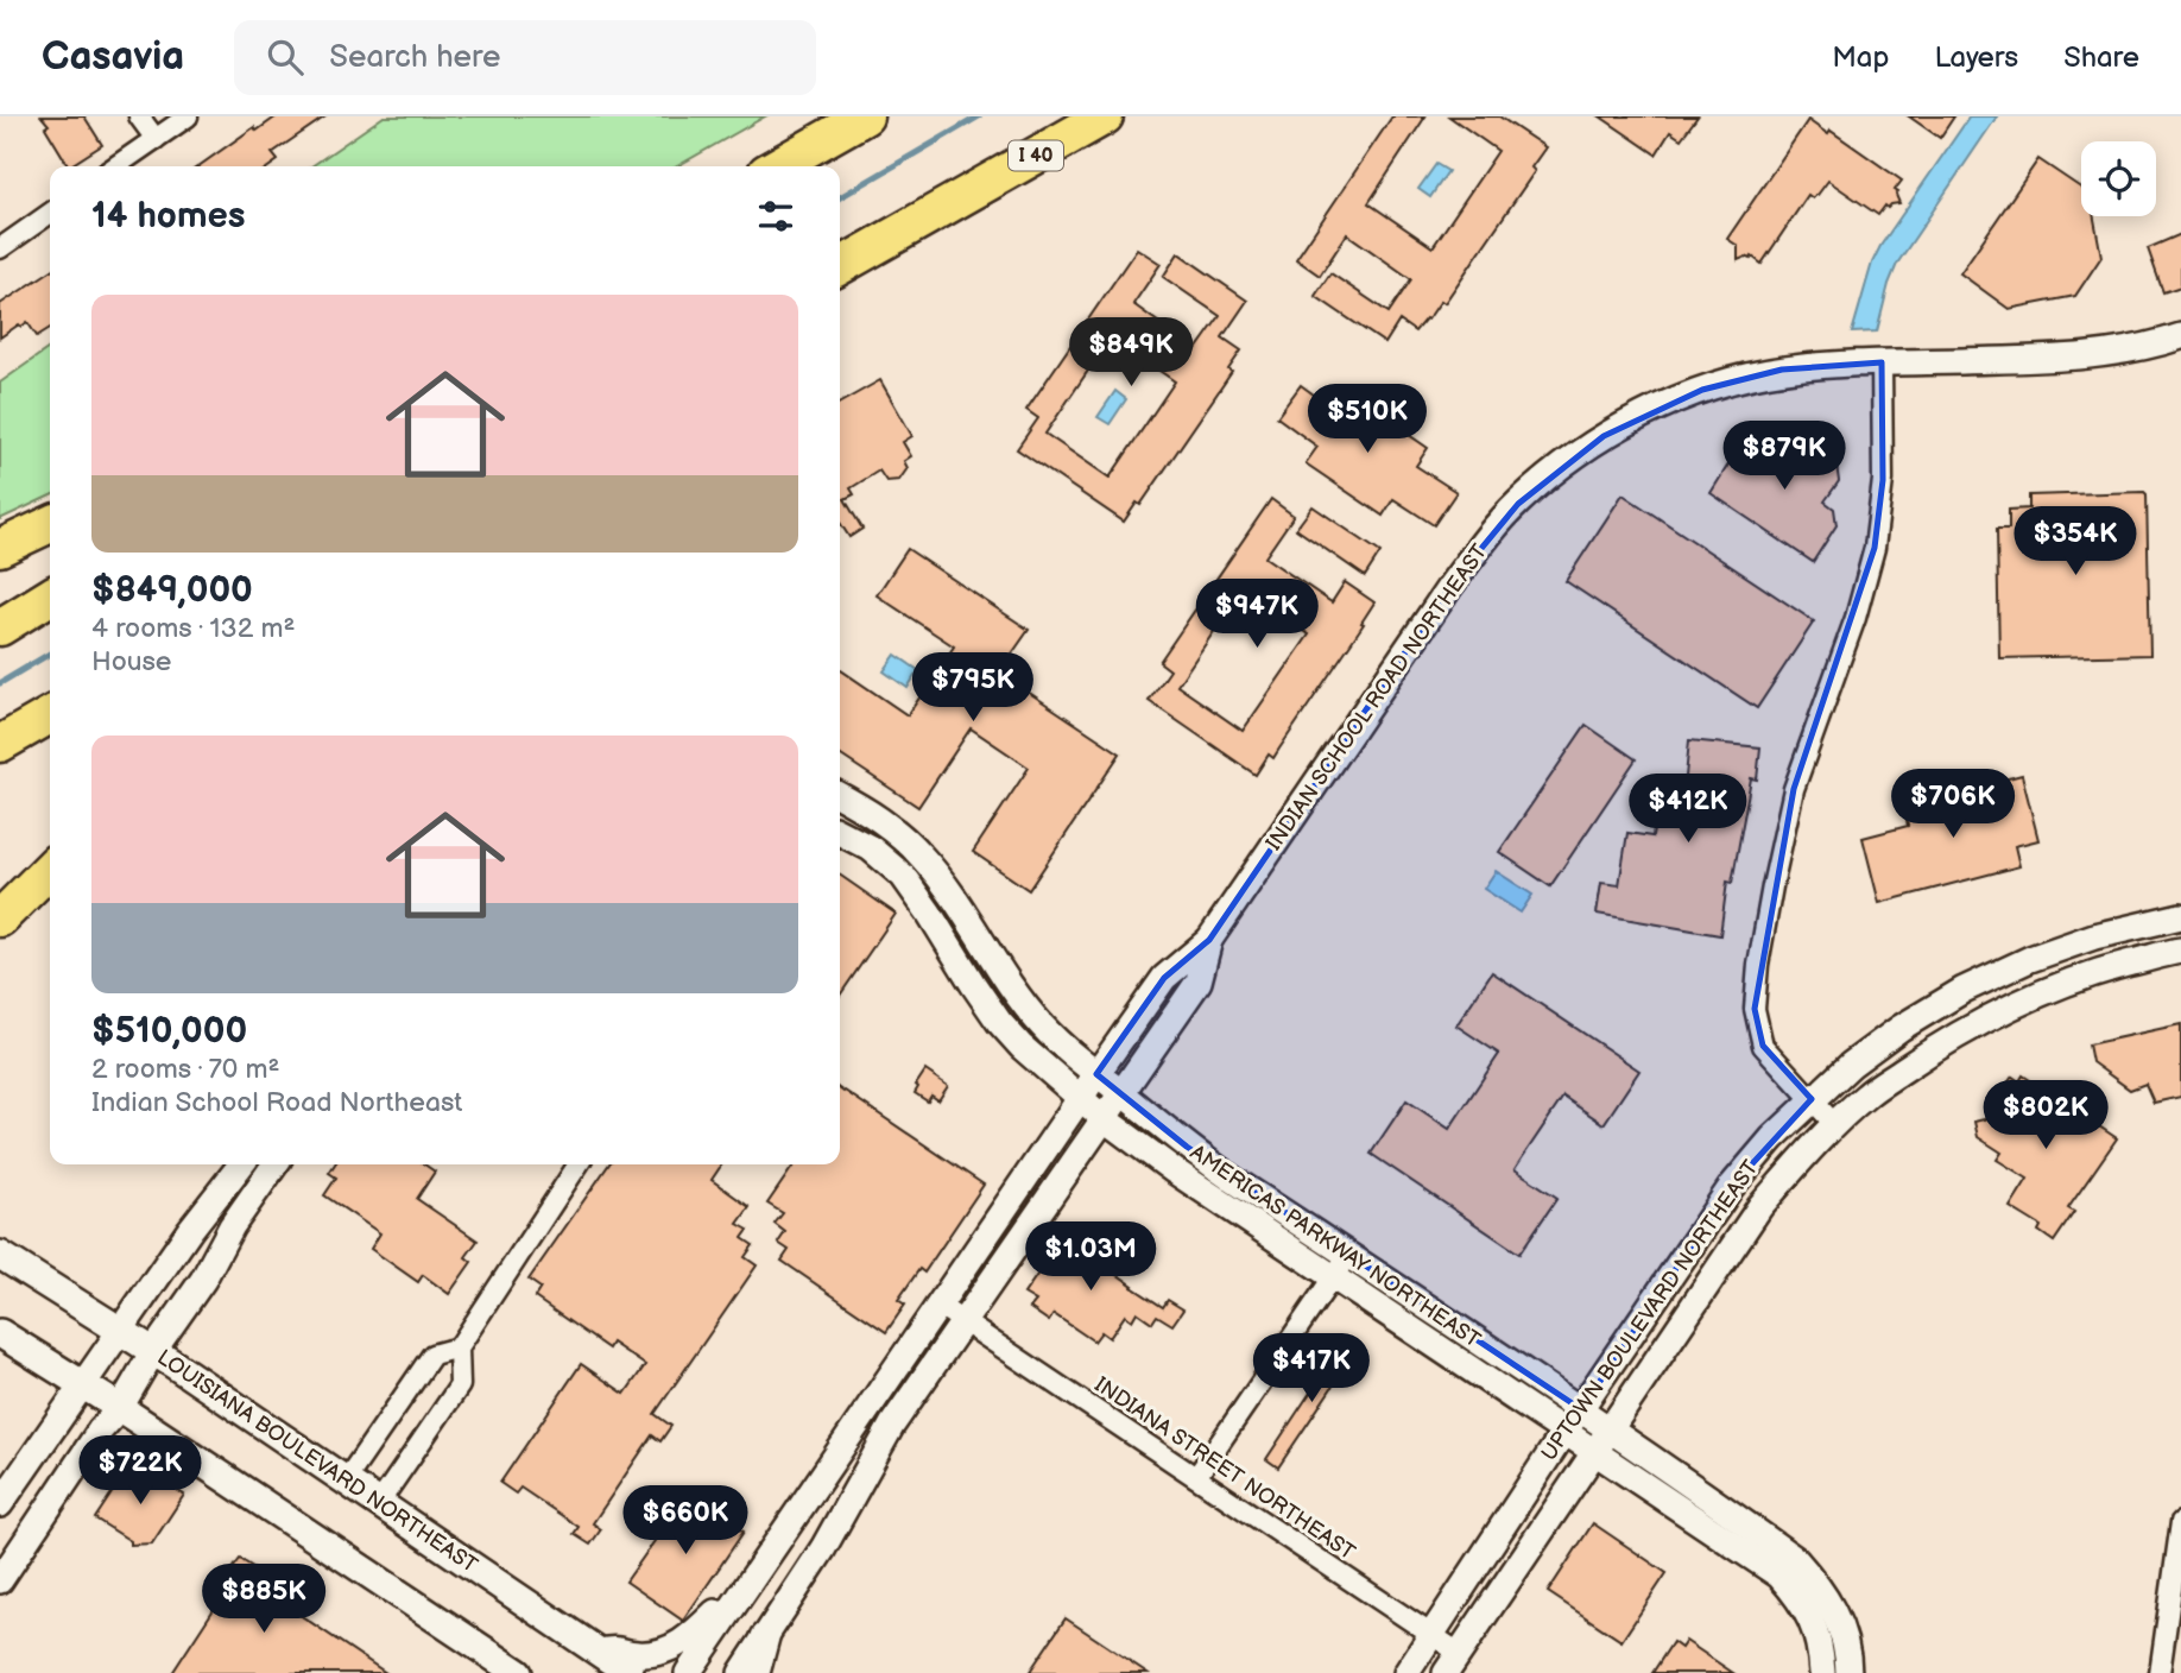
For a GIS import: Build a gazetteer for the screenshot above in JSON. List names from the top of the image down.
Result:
{
  "streets": {
    "highway": ["I 40"],
    "main road": ["LOUISIANA BOULEVARD NORTHEAST"],
    "street": [
      "INDIAN SCHOOL ROAD NORTHEAST",
      "AMERICAS PARKWAY NORTHEAST",
      "UPTOWN BOULEVARD NORTHEAST",
      "INDIANA STREET NORTHEAST"
    ]
  },
  "crossings": [
    ["INDIAN SCHOOL ROAD NORTHEAST", "AMERICAS PARKWAY NORTHEAST"],
    ["INDIAN SCHOOL ROAD NORTHEAST", "INDIANA STREET NORTHEAST"],
    ["AMERICAS PARKWAY NORTHEAST", "UPTOWN BOULEVARD NORTHEAST"],
    ["UPTOWN BOULEVARD NORTHEAST", "INDIANA STREET NORTHEAST"]
  ],
  "page": {
    "header": "Casavia",
    "search": "Search here",
    "nav": ["Map", "Layers", "Share"],
    "heading": "14 homes",
    "list": [
      {
        "name": "$849,000",
        "note": "4 rooms · 132 m² · House"
      },
      {
        "name": "$510,000",
        "note": "2 rooms · 70 m² · Indian School Road Northeast"
      }
    ],
    "price": [
      "$849K",
      "$510K",
      "$879K",
      "$354K",
      "$947K",
      "$795K",
      "$706K",
      "$412K",
      "$802K",
      "$1.03M",
      "$417K",
      "$722K",
      "$660K",
      "$885K"
    ]
  }
}
